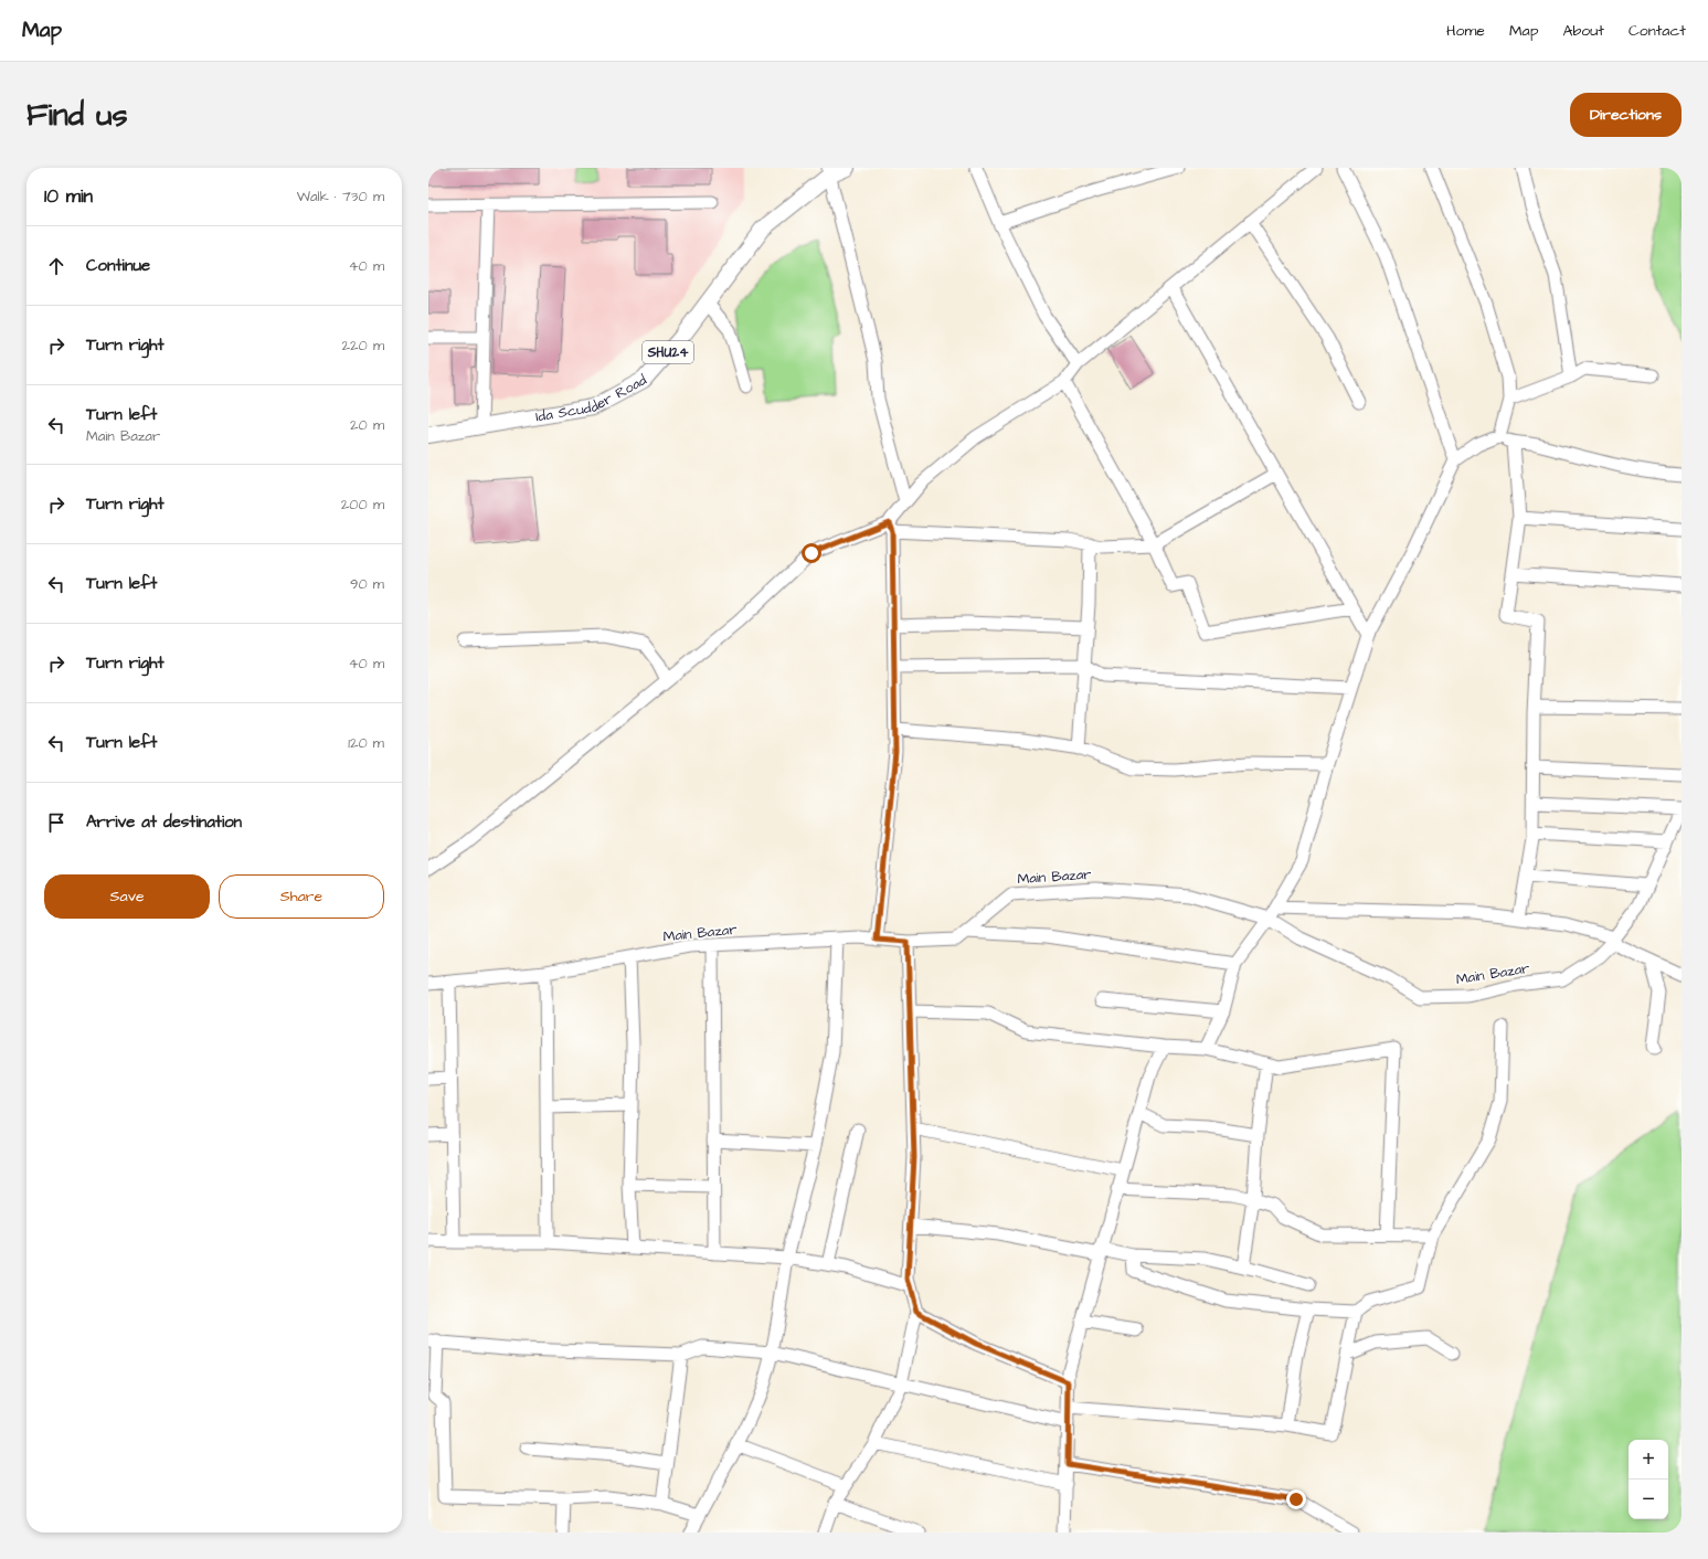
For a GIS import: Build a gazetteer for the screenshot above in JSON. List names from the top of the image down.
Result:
{
  "streets": {
    "main road": ["SHU24", "Ida Scudder Road"],
    "street": ["Main Bazar"]
  },
  "page": {
    "header": "Map",
    "nav": [
      "Home",
      "Map",
      "About",
      "Contact"
    ],
    "buttons": [
      "Directions",
      ["Save", "Share"]
    ],
    "title": "Find us",
    "heading": ["10 min", "Walk · 730 m"],
    "list": [
      ["Continue", "40 m"],
      ["Turn right", "220 m"],
      ["Turn left", "Main Bazar", "20 m"],
      ["Turn right", "200 m"],
      ["Turn left", "90 m"],
      ["Turn right", "40 m"],
      ["Turn left", "120 m"],
      "Arrive at destination"
    ],
    "map_buttons": ["+", "−"]
  }
}
